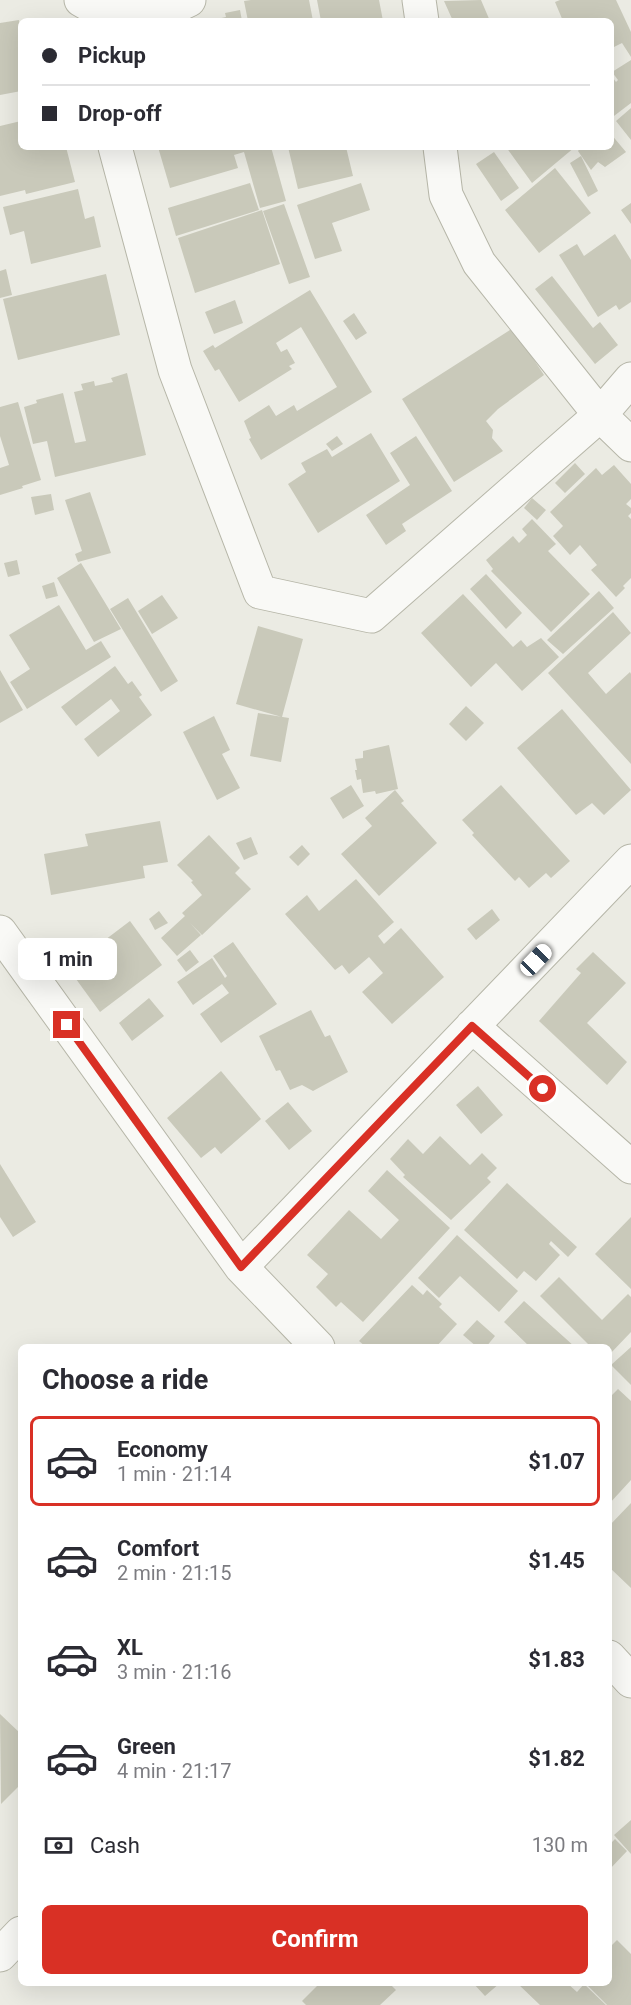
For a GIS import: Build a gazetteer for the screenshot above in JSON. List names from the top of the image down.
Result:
{
  "page": {
    "banner": ["Pickup", "Drop-off"],
    "bubble": "1 min",
    "heading": "Choose a ride",
    "list": [
      {
        "name": "Economy",
        "note": "1 min · 21:14",
        "value": "$1.07"
      },
      {
        "name": "Comfort",
        "note": "2 min · 21:15",
        "value": "$1.45"
      },
      {
        "name": "XL",
        "note": "3 min · 21:16",
        "value": "$1.83"
      },
      {
        "name": "Green",
        "note": "4 min · 21:17",
        "value": "$1.82"
      }
    ],
    "pay": ["Cash", "130 m"],
    "buttons": "Confirm"
  }
}
